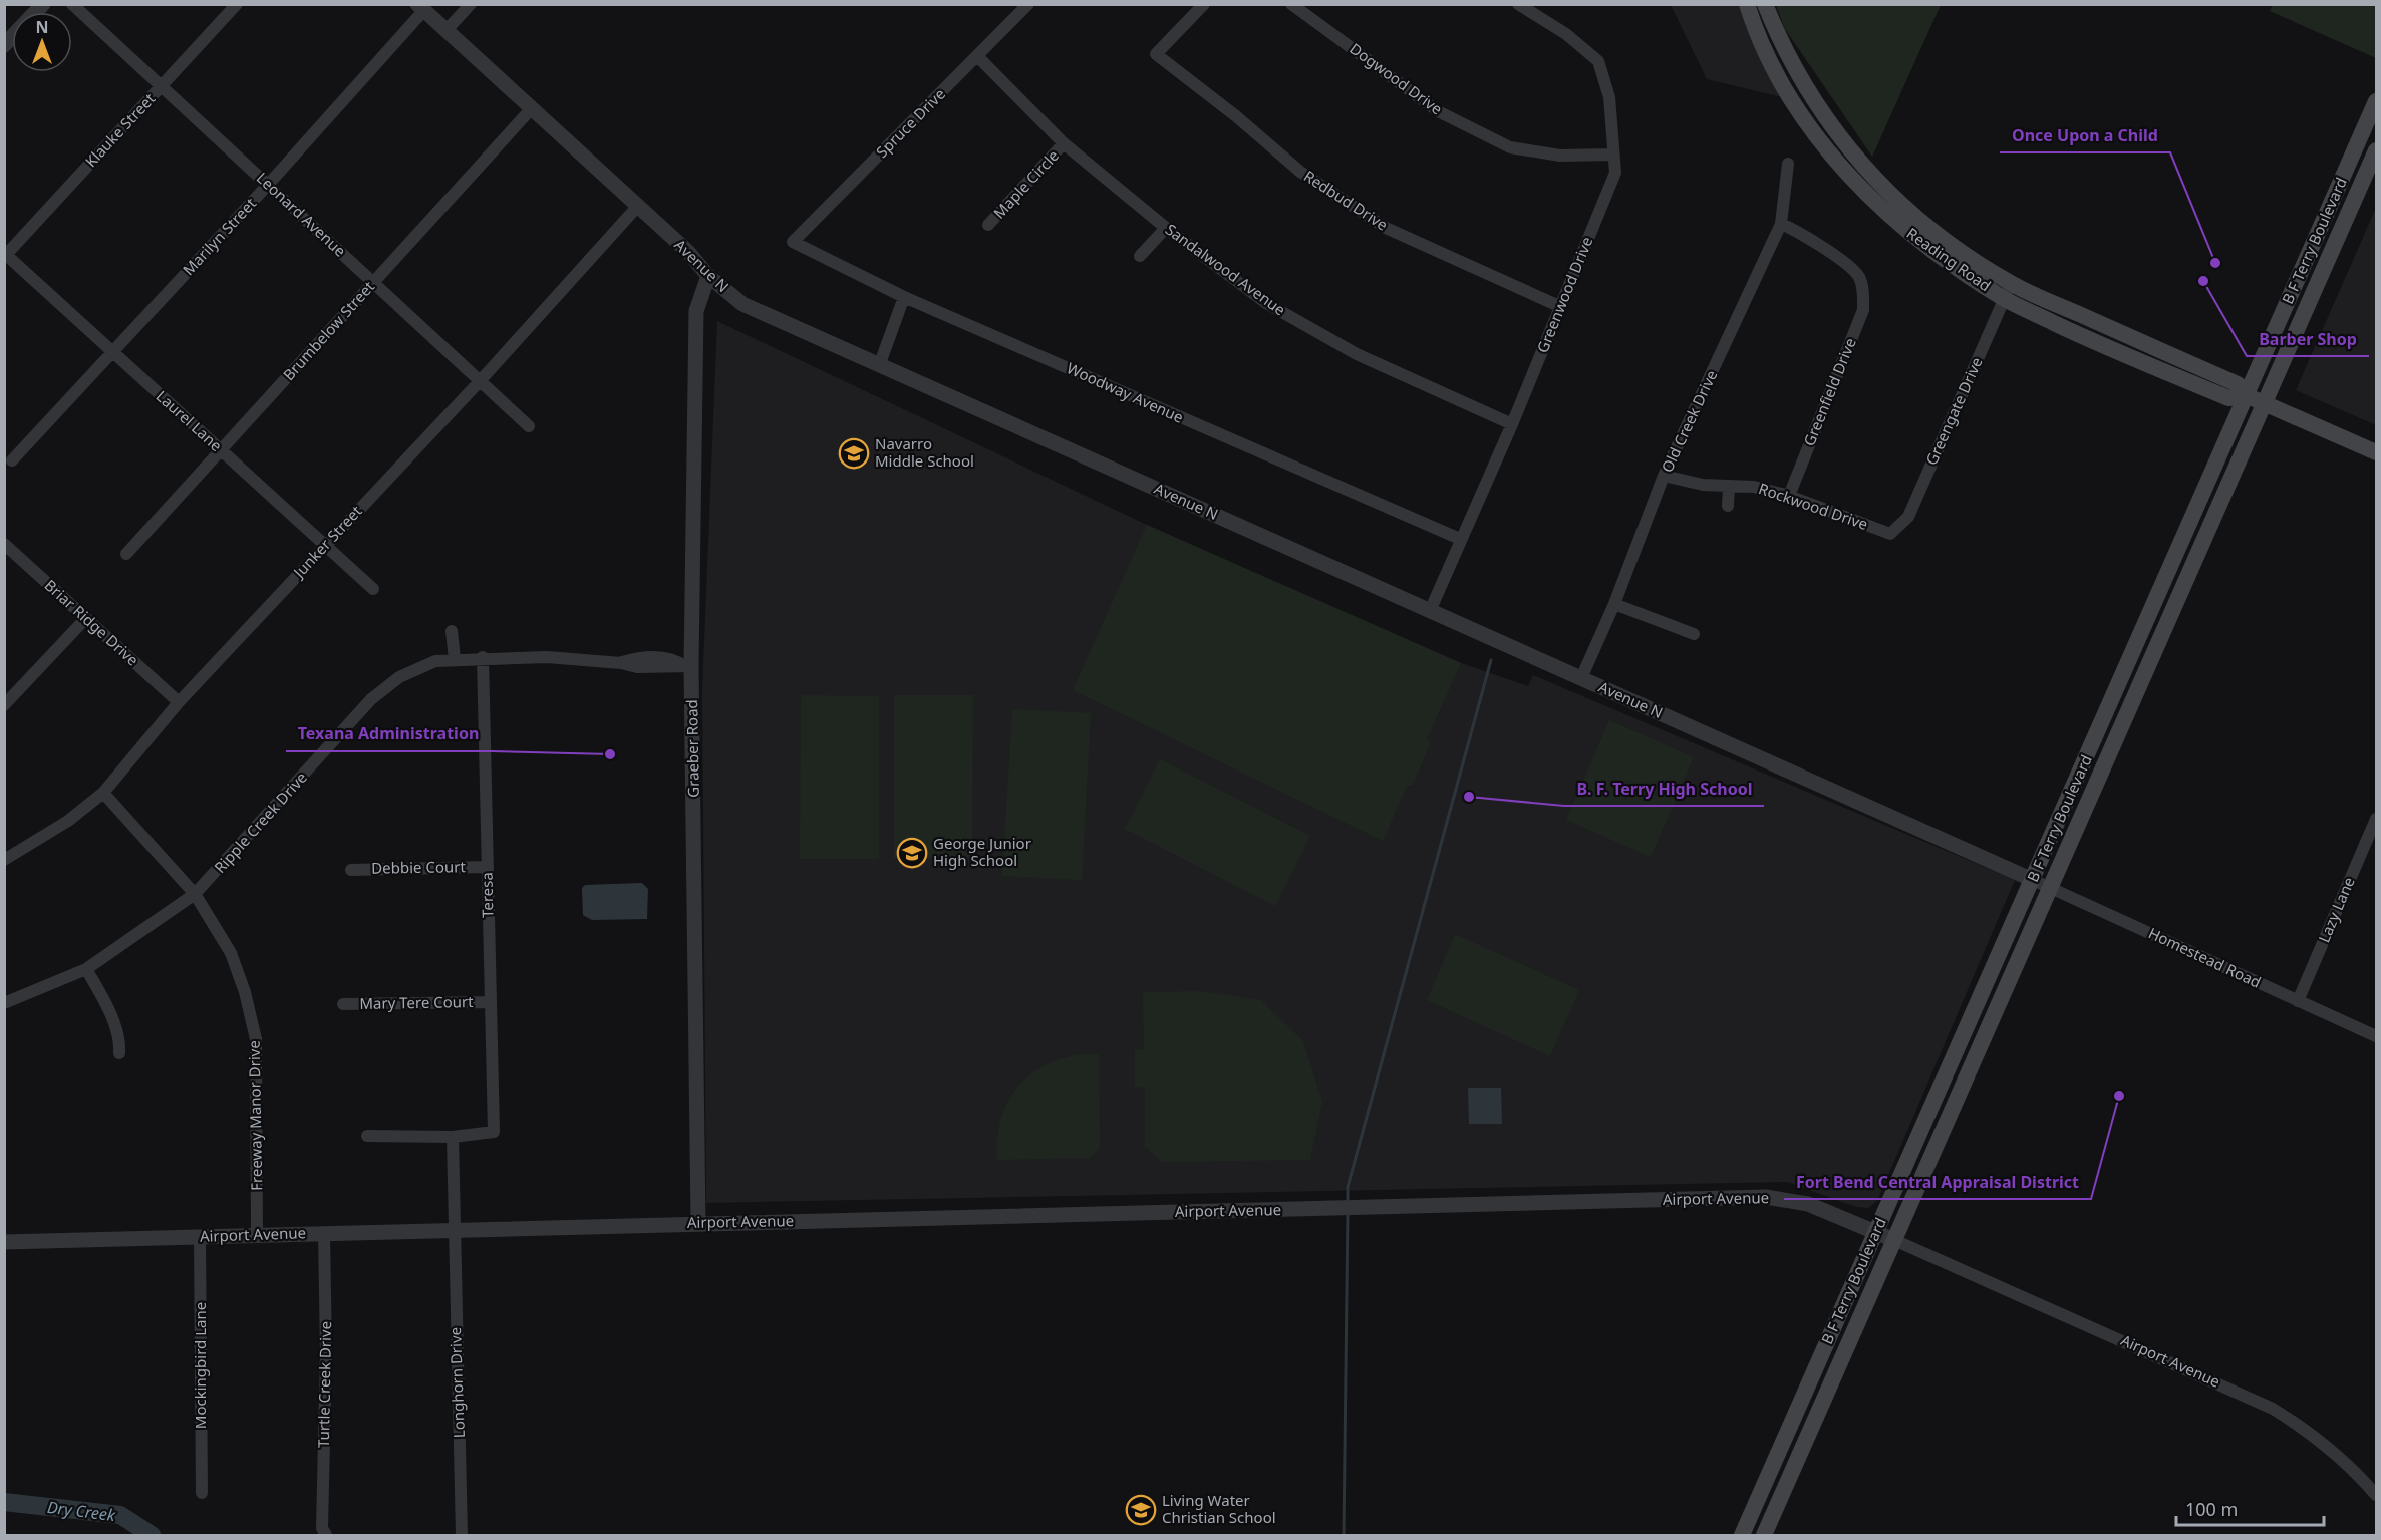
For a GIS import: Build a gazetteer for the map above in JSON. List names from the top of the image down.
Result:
{
  "streets": {
    "main road": ["B F Terry Boulevard", "Reading Road"],
    "street": [
      "Dogwood Drive",
      "Spruce Drive",
      "Klauke Street",
      "Maple Circle",
      "Redbud Drive",
      "Leonard Avenue",
      "Marilyn Street",
      "Avenue N",
      "Sandalwood Avenue",
      "Greenwood Drive",
      "Brumbelow Street",
      "Greenfield Drive",
      "Woodway Avenue",
      "Greengate Drive",
      "Laurel Lane",
      "Old Creek Drive",
      "Rockwood Drive",
      "Junker Street",
      "Briar Ridge Drive",
      "Graeber Road",
      "Ripple Creek Drive",
      "Debbie Court",
      "Teresa",
      "Lazy Lane",
      "Homestead Road",
      "Mary Tere Court",
      "Freeway Manor Drive",
      "Airport Avenue",
      "Mockingbird Lane",
      "Longhorn Drive",
      "Turtle Creek Drive"
    ]
  },
  "crossings": [
    ["Dogwood Drive", "Greenwood Drive"],
    ["Spruce Drive", "Sandalwood Avenue"],
    ["Spruce Drive", "Woodway Avenue"],
    ["Klauke Street", "Leonard Avenue"],
    ["Klauke Street", "Laurel Lane"],
    ["Maple Circle", "Sandalwood Avenue"],
    ["Redbud Drive", "Greenwood Drive"],
    ["Leonard Avenue", "Marilyn Street"],
    ["Leonard Avenue", "Brumbelow Street"],
    ["Leonard Avenue", "Junker Street"],
    ["Marilyn Street", "Avenue N"],
    ["Marilyn Street", "Laurel Lane"],
    ["B F Terry Boulevard", "Reading Road"],
    ["B F Terry Boulevard", "Avenue N"],
    ["B F Terry Boulevard", "Homestead Road"],
    ["B F Terry Boulevard", "Airport Avenue"],
    ["Reading Road", "Greengate Drive"],
    ["Avenue N", "Greenwood Drive"],
    ["Avenue N", "Brumbelow Street"],
    ["Avenue N", "Old Creek Drive"],
    ["Avenue N", "Junker Street"],
    ["Avenue N", "Graeber Road"],
    ["Avenue N", "Homestead Road"],
    ["Sandalwood Avenue", "Greenwood Drive"],
    ["Greenwood Drive", "Woodway Avenue"],
    ["Brumbelow Street", "Laurel Lane"],
    ["Greenfield Drive", "Old Creek Drive"],
    ["Greenfield Drive", "Rockwood Drive"],
    ["Greengate Drive", "Rockwood Drive"],
    ["Laurel Lane", "Junker Street"],
    ["Old Creek Drive", "Rockwood Drive"],
    ["Junker Street", "Briar Ridge Drive"],
    ["Junker Street", "Freeway Manor Drive"],
    ["Graeber Road", "Ripple Creek Drive"],
    ["Graeber Road", "Airport Avenue"],
    ["Ripple Creek Drive", "Teresa"],
    ["Ripple Creek Drive", "Freeway Manor Drive"],
    ["Debbie Court", "Teresa"],
    ["Teresa", "Mary Tere Court"],
    ["Teresa", "Longhorn Drive"],
    ["Lazy Lane", "Homestead Road"],
    ["Freeway Manor Drive", "Airport Avenue"],
    ["Airport Avenue", "Mockingbird Lane"],
    ["Airport Avenue", "Longhorn Drive"],
    ["Airport Avenue", "Turtle Creek Drive"]
  ],
  "water": ["Dry Creek"],
  "places": {
    "other": [
      "Once Upon a Child",
      "Barber Shop",
      "Texana Administration",
      "B. F. Terry High School",
      "Fort Bend Central Appraisal District"
    ],
    "school or university": ["Navarro Middle School", "George Junior High School", "Living Water Christian School"]
  },
  "scale_bar": "100 m",
  "north": "top"
}
